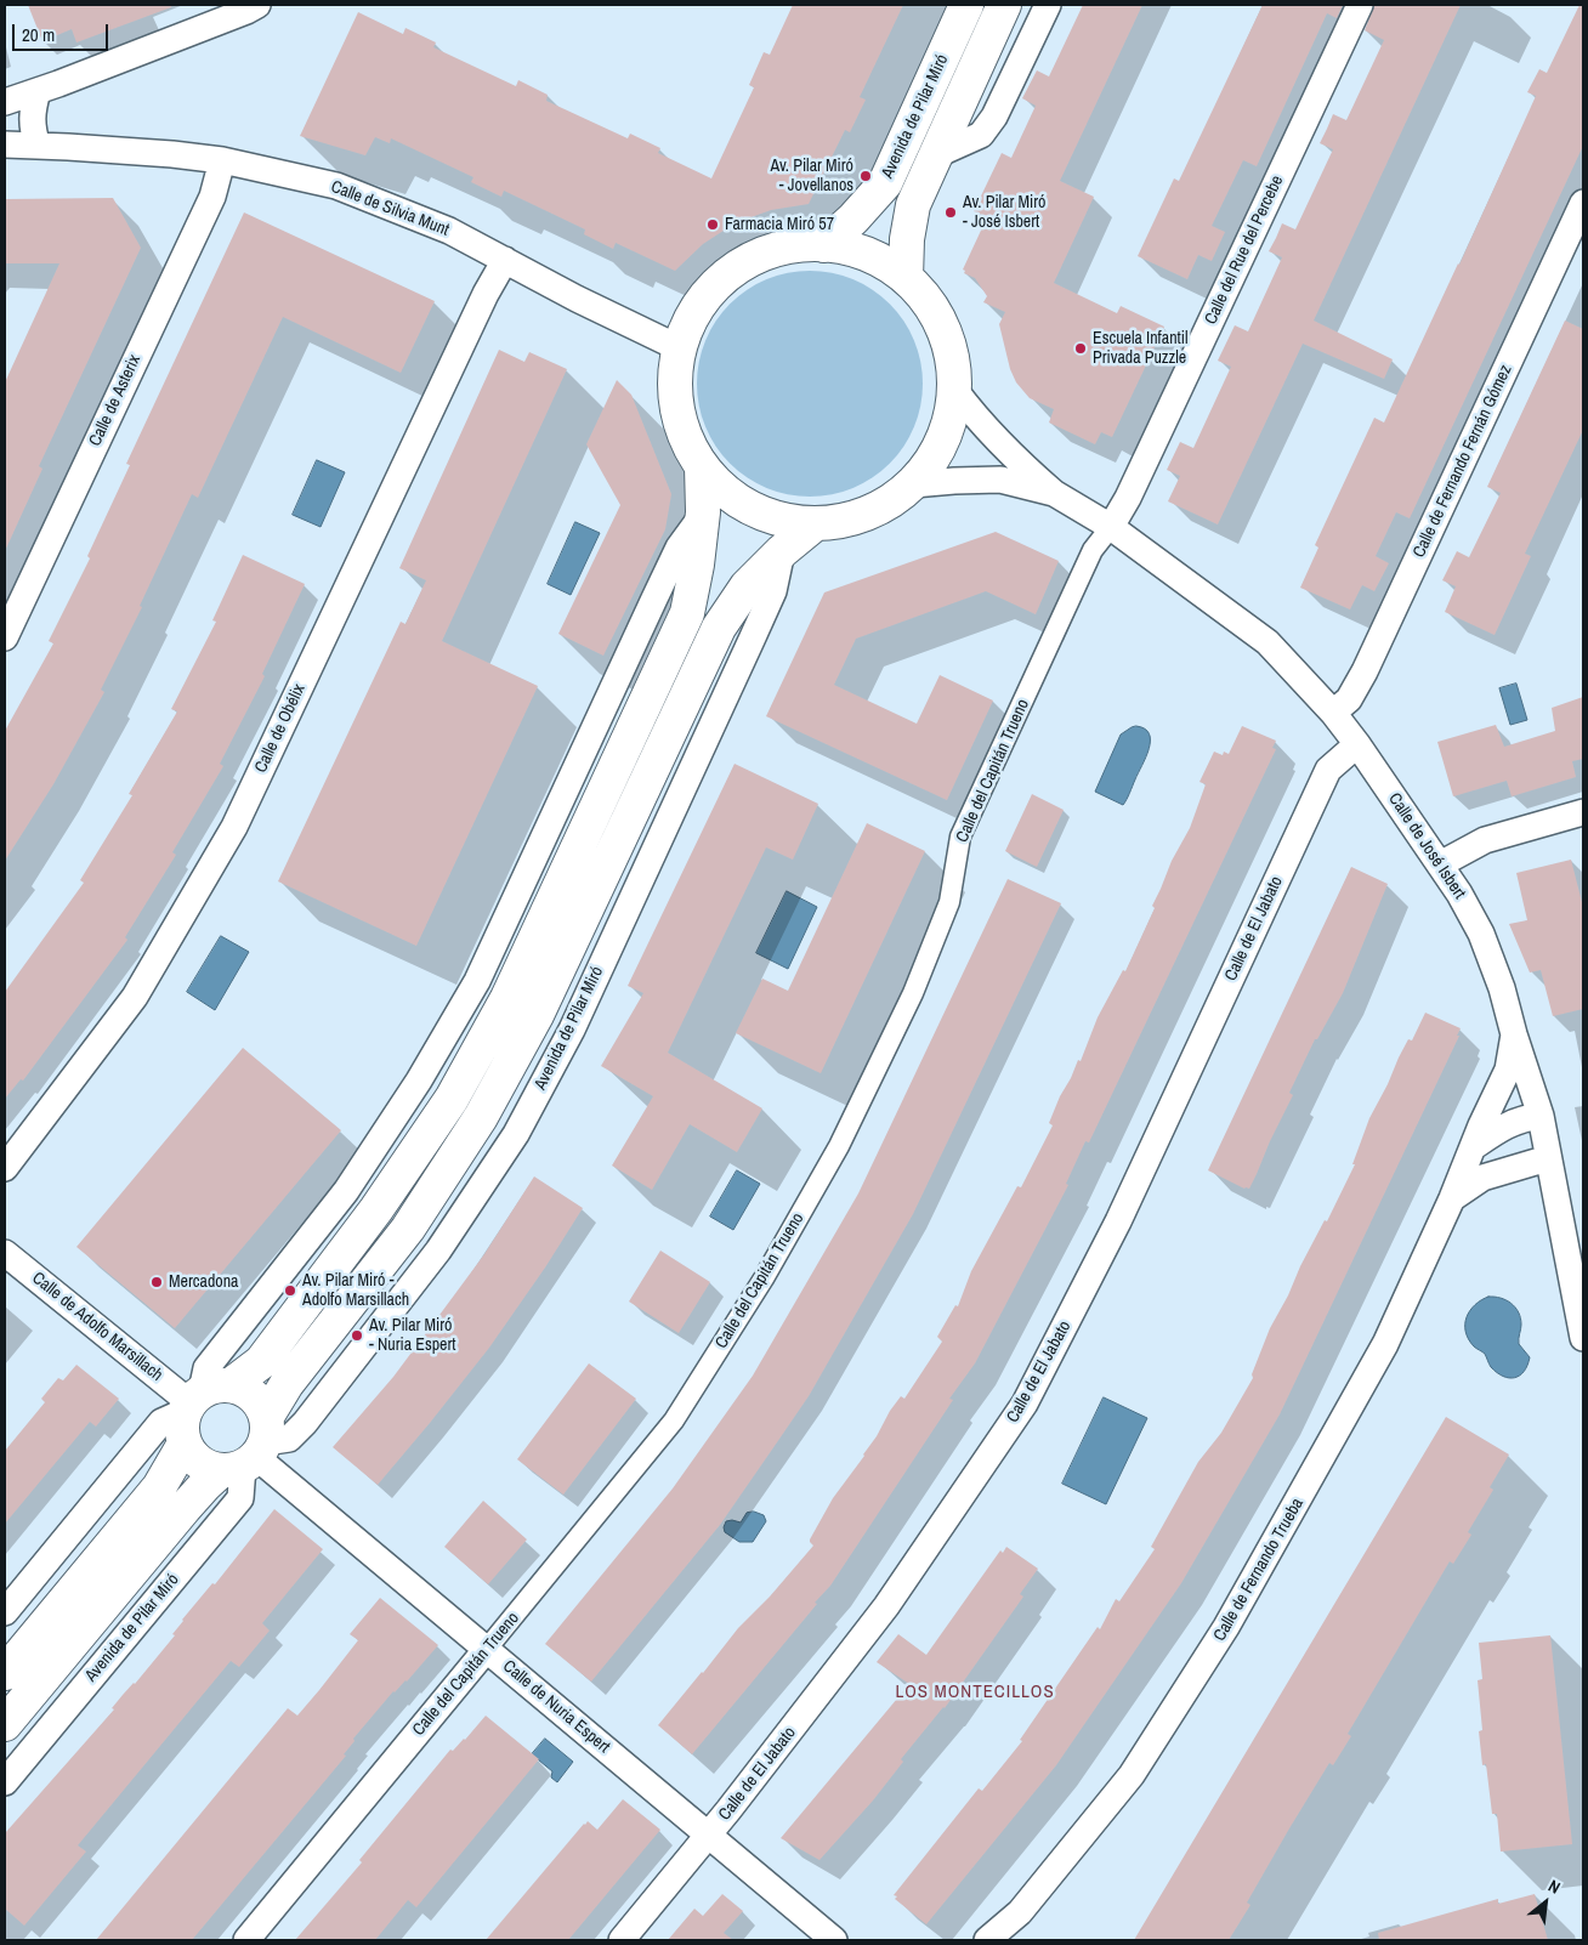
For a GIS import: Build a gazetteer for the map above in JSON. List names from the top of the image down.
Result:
{
  "streets": {
    "street": [
      "Avenida de Pilar Miró",
      "Calle de Silvia Munt",
      "Calle del Rue del Percebe",
      "Calle de Asterix",
      "Calle de Fernando Fernán Gómez",
      "Calle de Obélix",
      "Calle del Capitán Trueno",
      "Calle de José Isbert",
      "Calle de El Jabato",
      "Calle de Adolfo Marsillach",
      "Calle de Fernando Trueba",
      "Calle de Nuria Espert"
    ]
  },
  "crossings": [
    ["Avenida de Pilar Miró", "Calle de Nuria Espert"],
    ["Calle de Silvia Munt", "Calle de Asterix"],
    ["Calle de Silvia Munt", "Calle de Obélix"],
    ["Calle del Rue del Percebe", "Calle del Capitán Trueno"],
    ["Calle del Rue del Percebe", "Calle de José Isbert"],
    ["Calle de Fernando Fernán Gómez", "Calle de José Isbert"],
    ["Calle del Capitán Trueno", "Calle de José Isbert"],
    ["Calle del Capitán Trueno", "Calle de Nuria Espert"],
    ["Calle de José Isbert", "Calle de El Jabato"],
    ["Calle de José Isbert", "Calle de Fernando Trueba"],
    ["Calle de El Jabato", "Calle de Nuria Espert"]
  ],
  "districts": ["LOS MONTECILLOS"],
  "places": [
    "Av. Pilar Miró - Jovellanos",
    "Av. Pilar Miró - José Isbert",
    "Farmacia Miró 57",
    "Escuela Infantil Privada Puzzle",
    "Mercadona",
    "Av. Pilar Miró - Adolfo Marsillach",
    "Av. Pilar Miró - Nuria Espert"
  ],
  "scale_bar": "20 m",
  "north": "top right"
}
